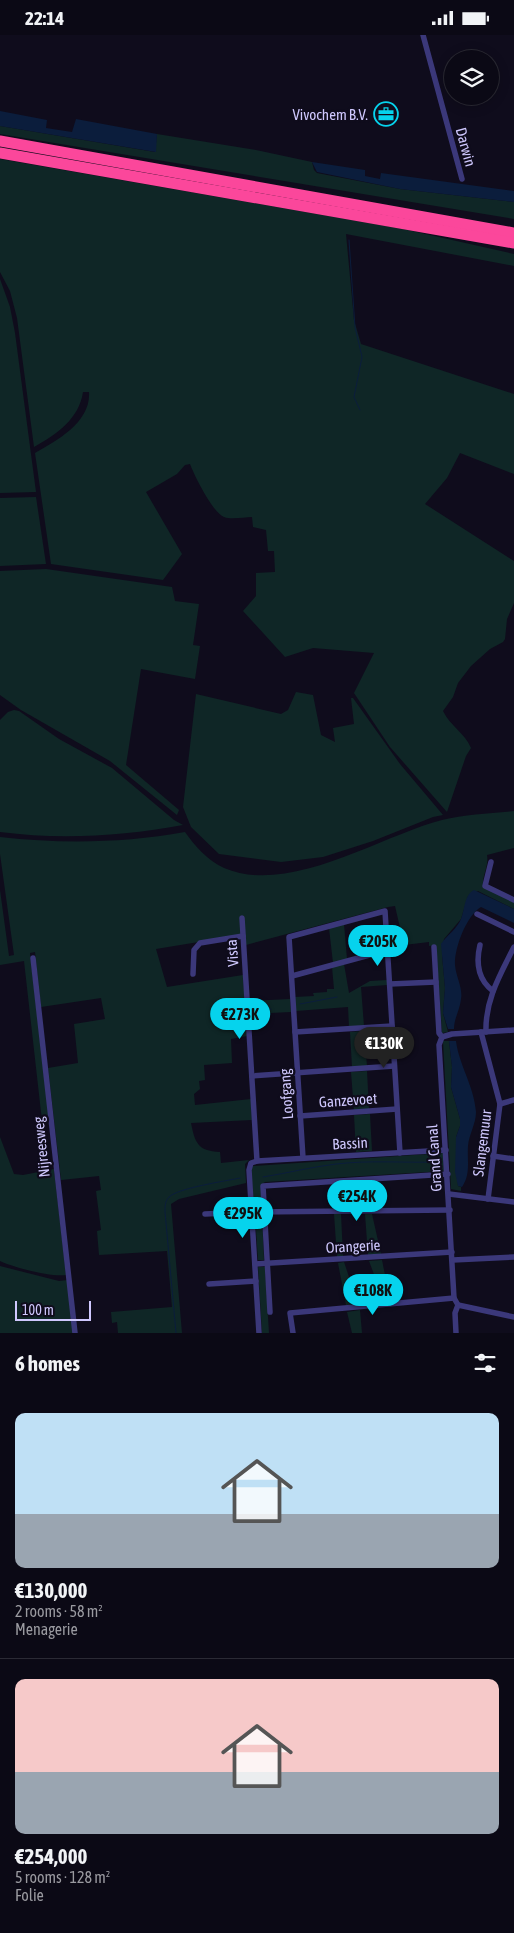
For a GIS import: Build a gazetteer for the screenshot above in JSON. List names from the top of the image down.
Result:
{
  "streets": {
    "street": [
      "Darwin",
      "Vista",
      "Loofgang",
      "Ganzevoet",
      "Bassin",
      "Slangemuur",
      "Nijreesweg",
      "Grand Canal",
      "Orangerie"
    ]
  },
  "crossings": [
    ["Vista", "Bassin"],
    ["Loofgang", "Ganzevoet"],
    ["Loofgang", "Bassin"],
    ["Bassin", "Grand Canal"],
    ["Grand Canal", "Orangerie"]
  ],
  "places": {
    "office": ["Vivochem B.V."]
  },
  "scale_bar": "100 m",
  "page": {
    "status": "22:14",
    "price": [
      "€205K",
      "€273K",
      "€130K",
      "€254K",
      "€295K",
      "€108K"
    ],
    "scale": "100 m",
    "heading": "6 homes",
    "list": [
      {
        "name": "€130,000",
        "note": "2 rooms · 58 m² · Menagerie"
      },
      {
        "name": "€254,000",
        "note": "5 rooms · 128 m² · Folie"
      }
    ]
  }
}
